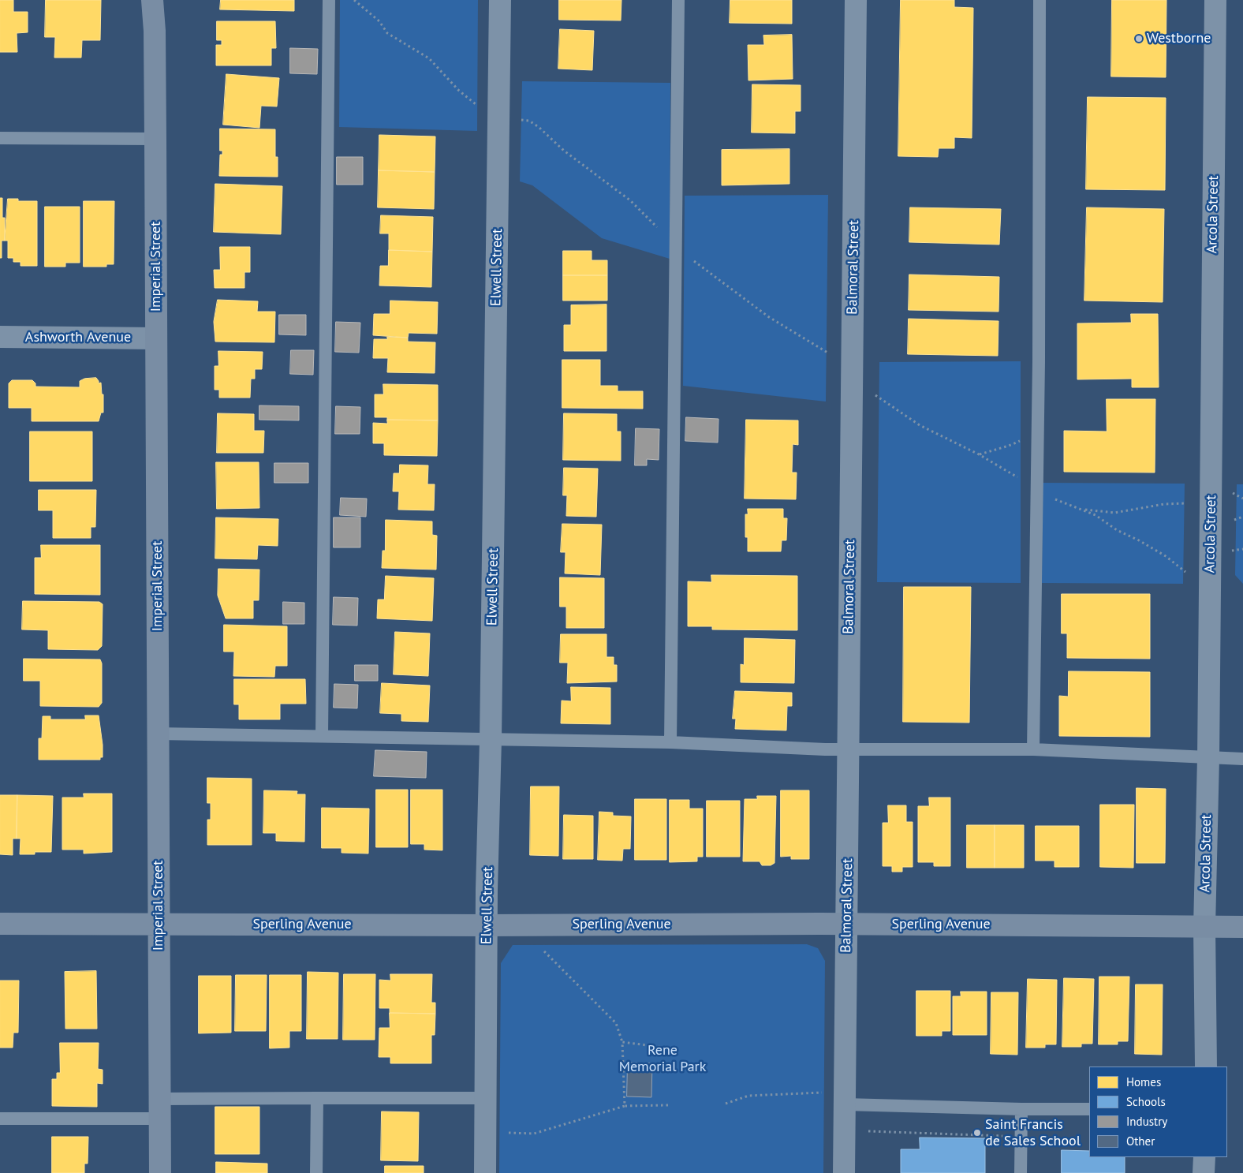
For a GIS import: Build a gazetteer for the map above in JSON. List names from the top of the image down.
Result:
{
  "streets": {
    "street": [
      "Arcola Street",
      "Imperial Street",
      "Elwell Street",
      "Balmoral Street",
      "Ashworth Avenue",
      "Sperling Avenue"
    ]
  },
  "crossings": [
    ["Arcola Street", "Sperling Avenue"],
    ["Imperial Street", "Ashworth Avenue"],
    ["Imperial Street", "Sperling Avenue"],
    ["Elwell Street", "Sperling Avenue"],
    ["Balmoral Street", "Sperling Avenue"]
  ],
  "parks": ["Rene Memorial Park"],
  "places": ["Westborne", "Saint Francis de Sales School"],
  "legend": [
    "Homes",
    "Schools",
    "Industry",
    "Other"
  ]
}
